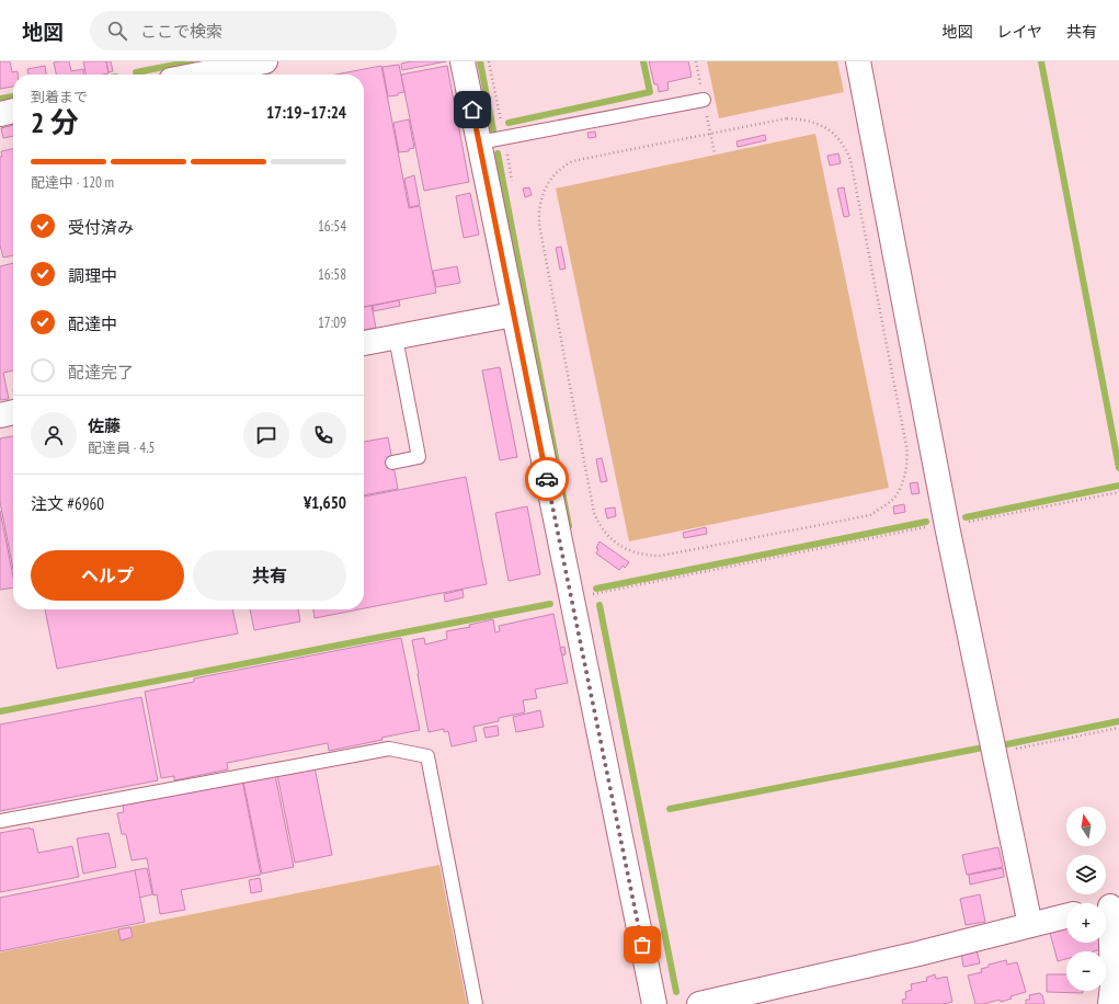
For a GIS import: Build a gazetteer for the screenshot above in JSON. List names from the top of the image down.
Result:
{
  "north": "top",
  "page": {
    "header": "地図",
    "search": "ここで検索",
    "nav": ["地図", "レイヤ", "共有"],
    "heading": ["2 分", "到着まで", "17:19–17:24"],
    "panel": [
      "佐藤",
      "配達員 · 4.5",
      "注文 #6960",
      "¥1,650"
    ],
    "bar": "配達中 · 120 m",
    "list": [
      ["受付済み", "16:54"],
      ["調理中", "16:58"],
      ["配達中", "17:09"],
      "配達完了"
    ],
    "buttons": ["ヘルプ", "共有"],
    "map_buttons": ["+", "−"]
  }
}
